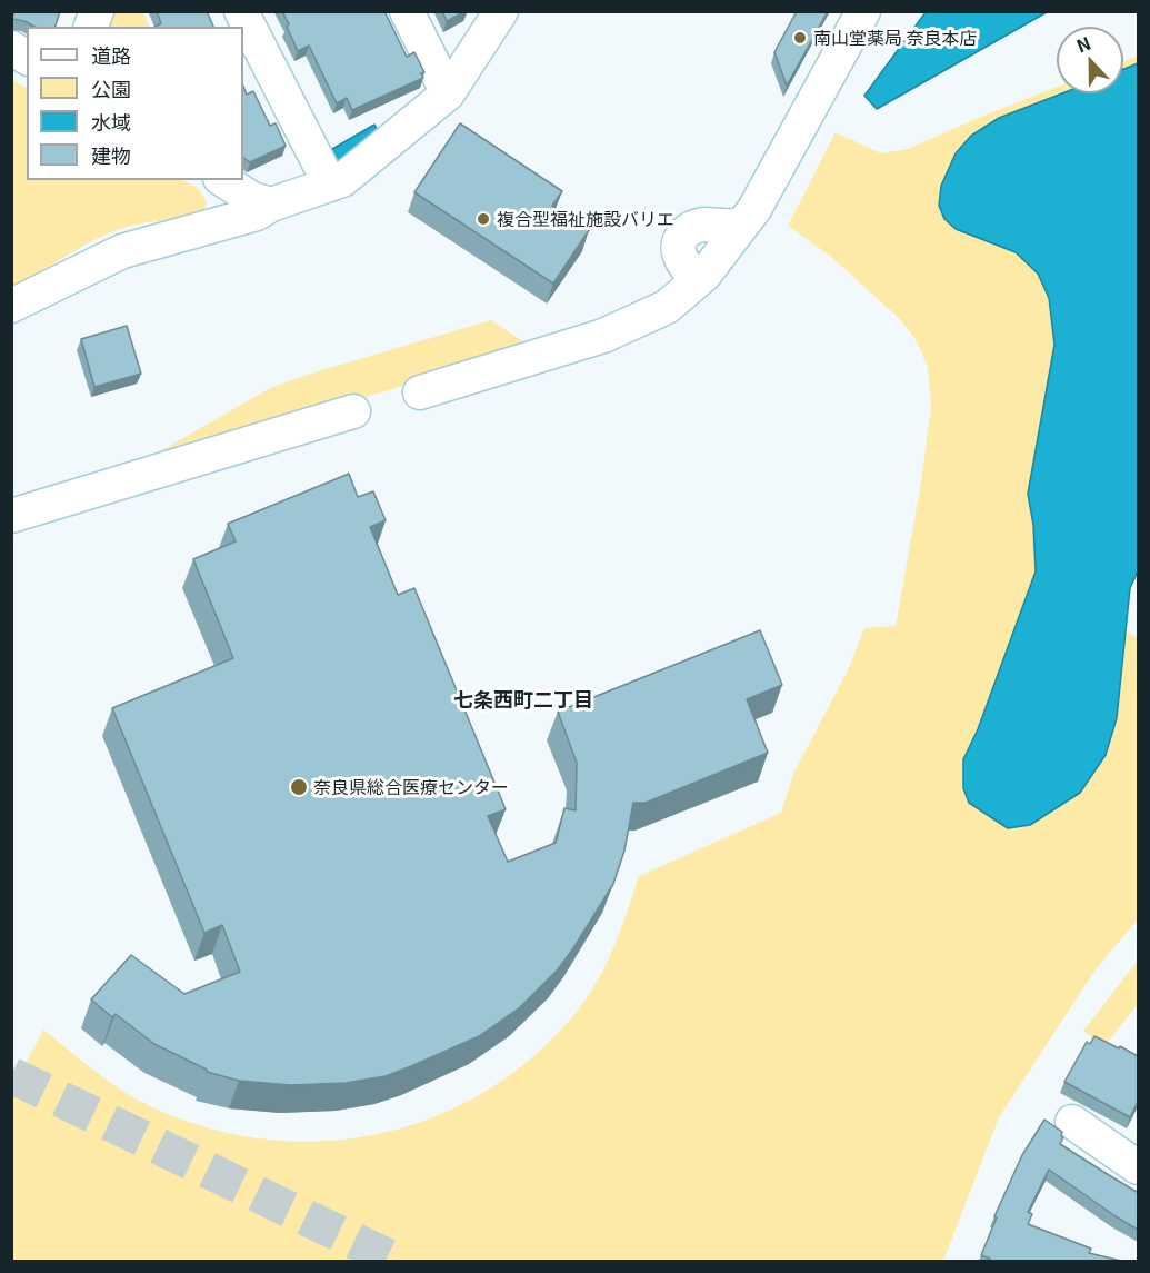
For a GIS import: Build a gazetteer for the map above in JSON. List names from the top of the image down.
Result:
{
  "districts": ["七条西町二丁目"],
  "places": ["南山堂薬局 奈良本店", "複合型福祉施設バリエ", "奈良県総合医療センター"],
  "legend": [
    "道路",
    "公園",
    "水域",
    "建物"
  ],
  "north": "top"
}
